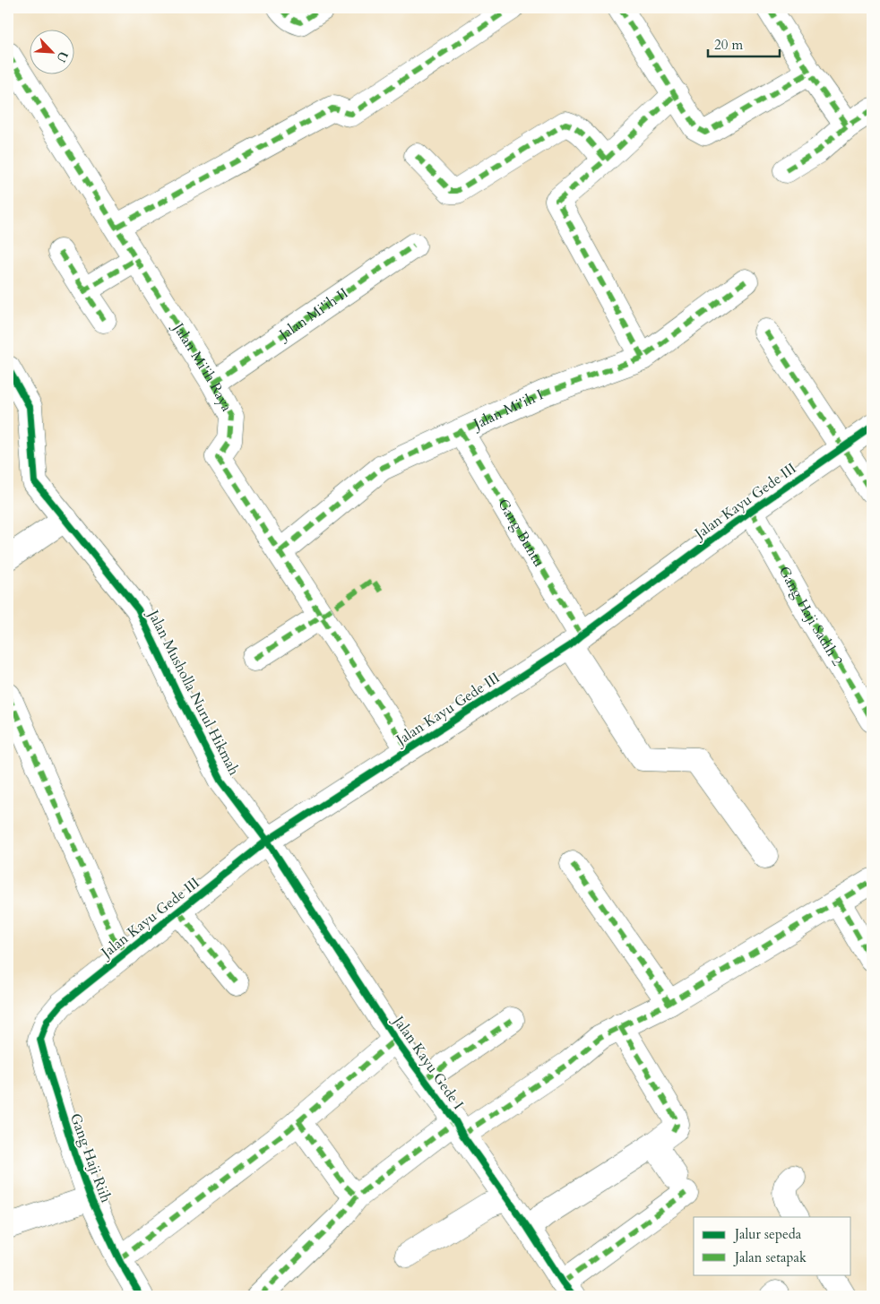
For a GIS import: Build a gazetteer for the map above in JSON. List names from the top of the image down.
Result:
{
  "streets": {
    "street": [
      "Jalan Mi'ih II",
      "Jalan Mi'ih Raya",
      "Jalan Mi'ih I",
      "Jalan Kayu Gede III",
      "Gang Buntu",
      "Gang Haji Sadih 2",
      "Jalan Musholla Nurul Hikmah",
      "Jalan Kayu Gede I",
      "Gang Haji Riih"
    ]
  },
  "crossings": [
    ["Jalan Mi'ih II", "Jalan Mi'ih Raya"],
    ["Jalan Mi'ih Raya", "Jalan Mi'ih I"],
    ["Jalan Mi'ih Raya", "Jalan Kayu Gede III"],
    ["Jalan Mi'ih I", "Gang Buntu"],
    ["Jalan Kayu Gede III", "Gang Buntu"],
    ["Jalan Kayu Gede III", "Gang Haji Sadih 2"],
    ["Jalan Kayu Gede III", "Jalan Musholla Nurul Hikmah"],
    ["Jalan Kayu Gede III", "Jalan Kayu Gede I"],
    ["Jalan Kayu Gede III", "Gang Haji Riih"],
    ["Jalan Musholla Nurul Hikmah", "Jalan Kayu Gede I"]
  ],
  "legend": ["Jalur sepeda", "Jalan setapak"],
  "scale_bar": "20 m",
  "north": "bottom right"
}
